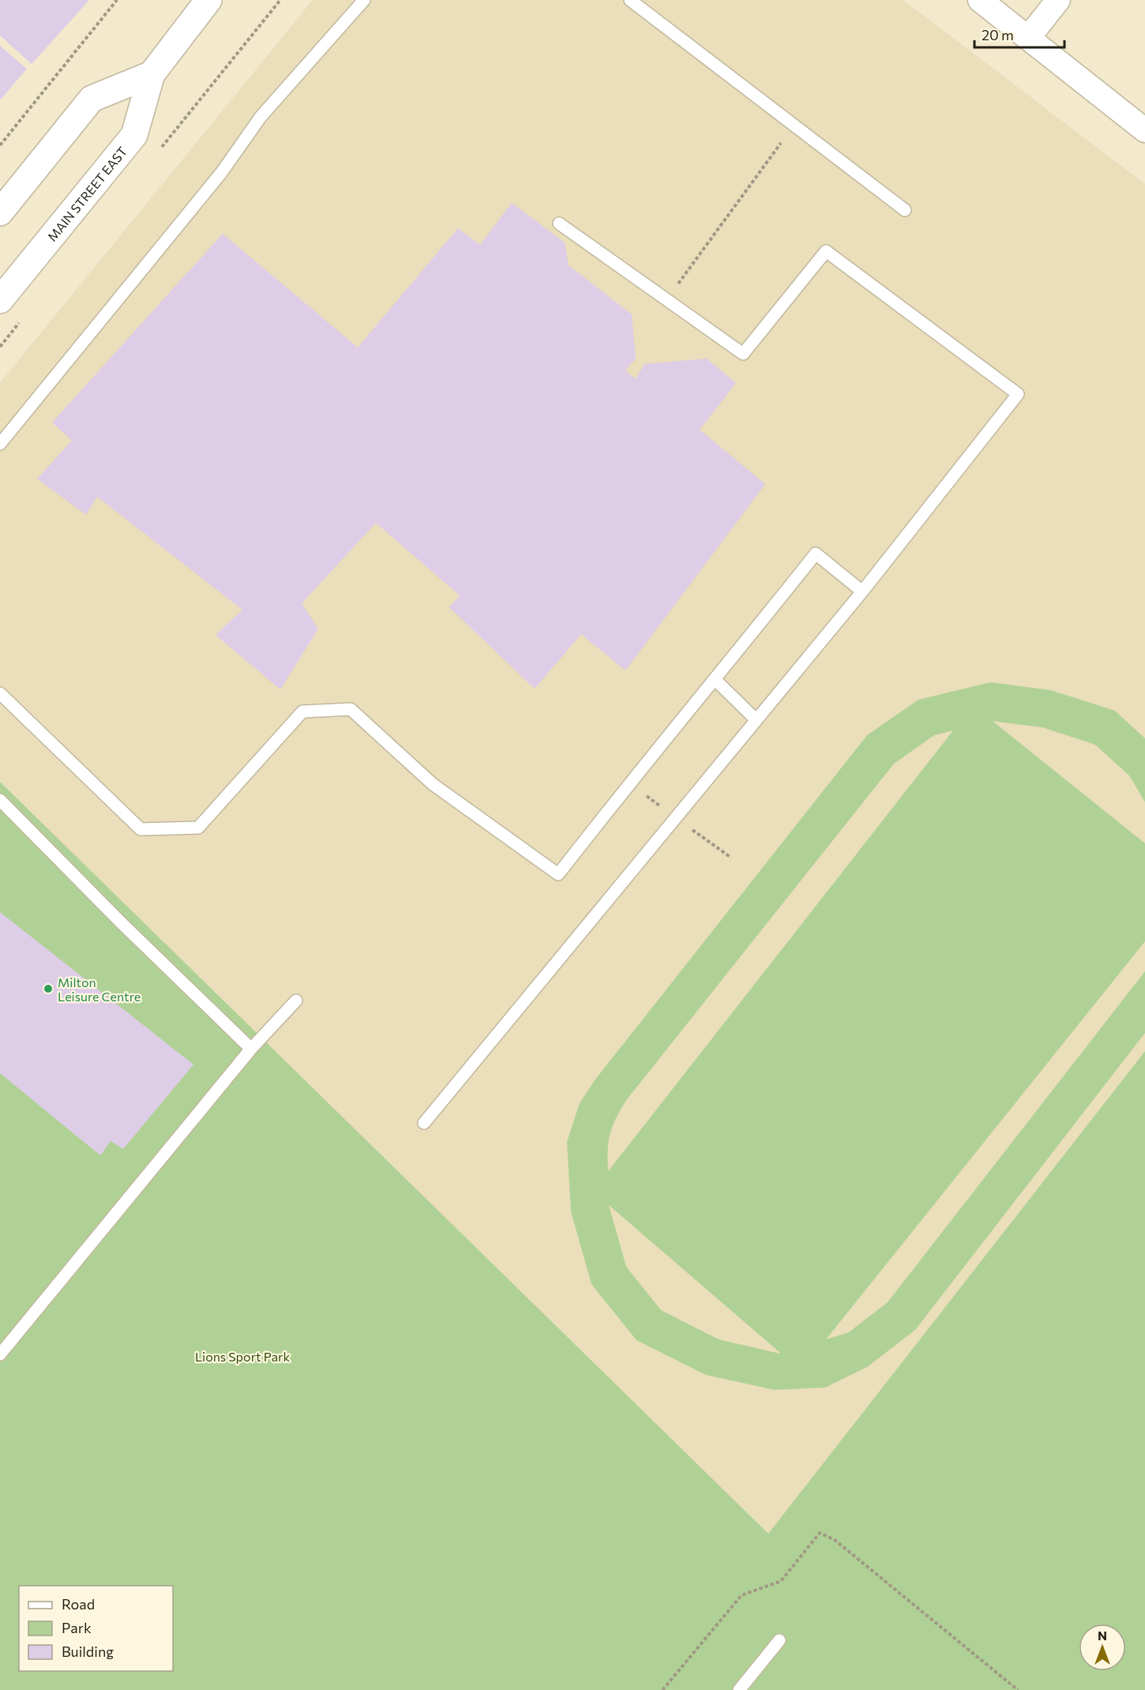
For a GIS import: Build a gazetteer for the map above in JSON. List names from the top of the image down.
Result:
{
  "streets": {
    "main road": ["MAIN STREET EAST"]
  },
  "parks": ["Lions Sport Park"],
  "places": ["Milton Leisure Centre"],
  "legend": ["Road", "Park", "Building"],
  "scale_bar": "20 m",
  "north": "top"
}
